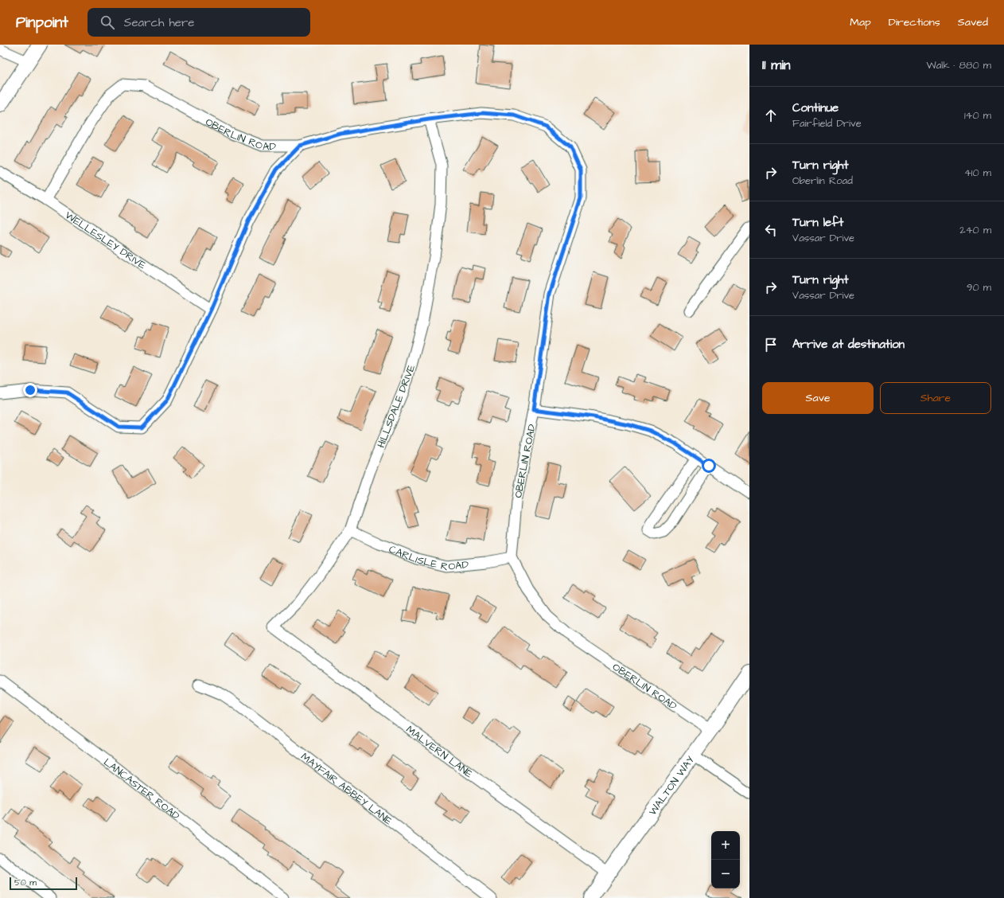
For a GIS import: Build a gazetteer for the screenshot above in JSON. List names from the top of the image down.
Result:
{
  "streets": {
    "main road": ["WALTON WAY"],
    "street": [
      "OBERLIN ROAD",
      "WELLESLEY DRIVE",
      "HILLSDALE DRIVE",
      "CARLISLE ROAD",
      "MALVERN LANE",
      "MAYFAIR ABBEY LANE",
      "LANCASTER ROAD"
    ]
  },
  "crossings": [
    ["OBERLIN ROAD", "WELLESLEY DRIVE"],
    ["OBERLIN ROAD", "HILLSDALE DRIVE"],
    ["OBERLIN ROAD", "CARLISLE ROAD"],
    ["OBERLIN ROAD", "WALTON WAY"],
    ["HILLSDALE DRIVE", "CARLISLE ROAD"],
    ["HILLSDALE DRIVE", "MALVERN LANE"],
    ["MALVERN LANE", "WALTON WAY"]
  ],
  "scale_bar": "50 m",
  "page": {
    "header": "Pinpoint",
    "search": "Search here",
    "nav": ["Map", "Directions", "Saved"],
    "heading": ["11 min", "Walk · 880 m"],
    "list": [
      ["Continue", "Fairfield Drive", "140 m"],
      ["Turn right", "Oberlin Road", "410 m"],
      ["Turn left", "Vassar Drive", "240 m"],
      ["Turn right", "Vassar Drive", "90 m"],
      "Arrive at destination"
    ],
    "buttons": ["Save", "Share"],
    "map_buttons": ["+", "−"],
    "scale": "50 m"
  }
}
